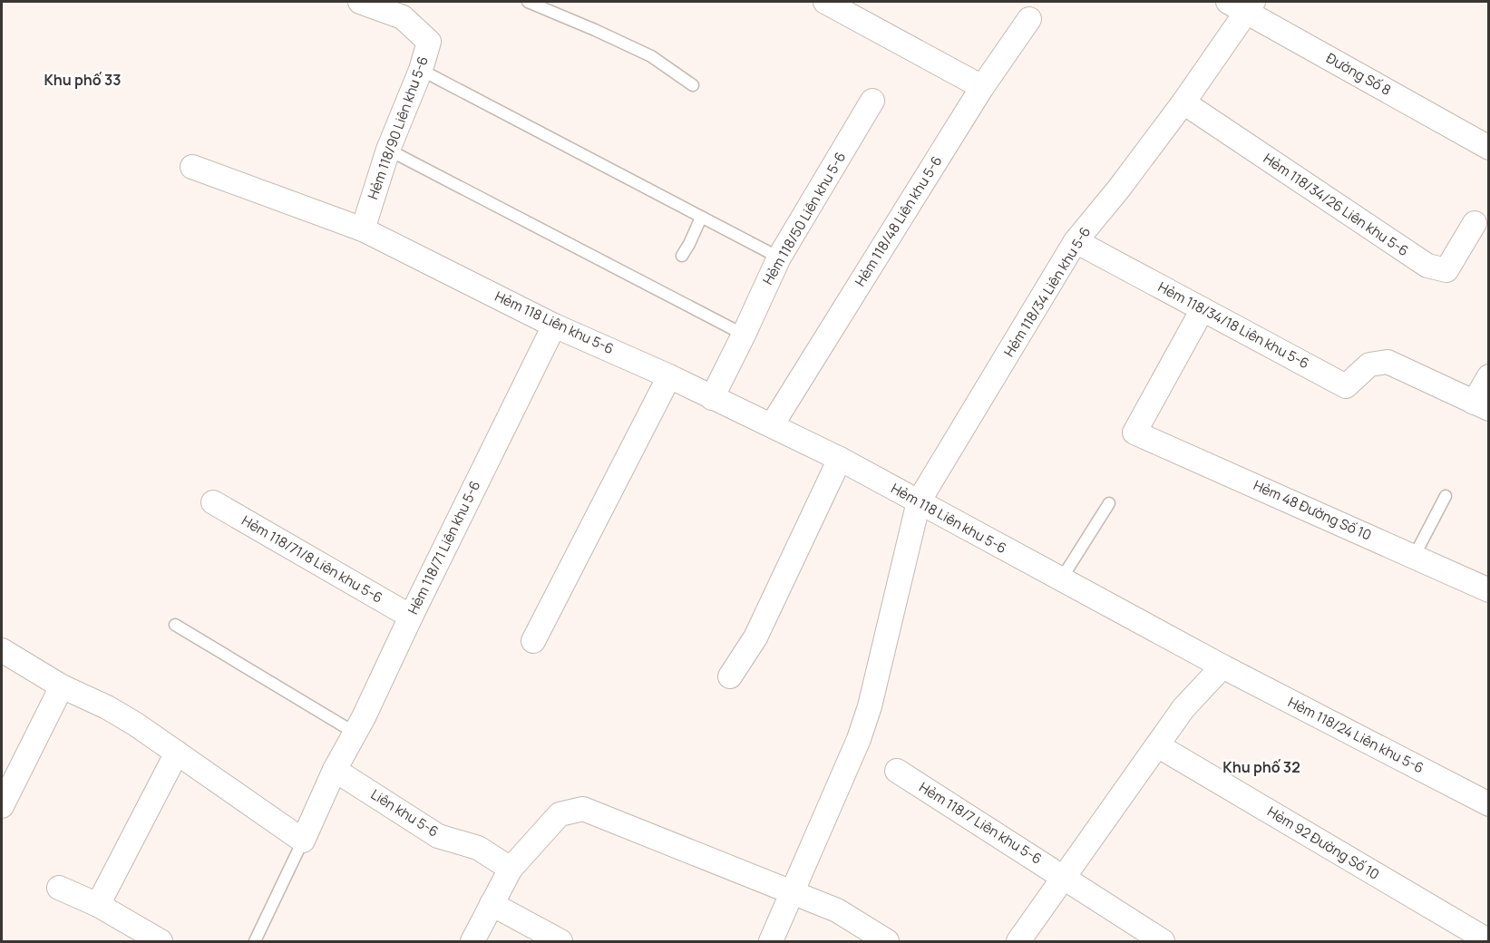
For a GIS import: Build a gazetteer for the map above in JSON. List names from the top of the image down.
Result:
{
  "streets": {
    "street": [
      "Đường Số 8",
      "Hẻm 118/90 Liên khu 5-6",
      "Hẻm 118/34/26 Liên khu 5-6",
      "Hẻm 118/50 Liên khu 5-6",
      "Hẻm 118/48 Liên khu 5-6",
      "Hẻm 118/34 Liên khu 5-6",
      "Hẻm 118 Liên khu 5-6",
      "Hẻm 118/34/18 Liên khu 5-6",
      "Hẻm 48 Đường Số 10",
      "Hẻm 118/71 Liên khu 5-6",
      "Hẻm 118/71/8 Liên khu 5-6",
      "Hẻm 118/24 Liên khu 5-6",
      "Liên khu 5-6",
      "Hẻm 118/7 Liên khu 5-6",
      "Hẻm 92 Đường Số 10"
    ]
  },
  "crossings": [
    ["Đường Số 8", "Hẻm 118/34 Liên khu 5-6"],
    ["Hẻm 118/90 Liên khu 5-6", "Hẻm 118 Liên khu 5-6"],
    ["Hẻm 118/34/26 Liên khu 5-6", "Hẻm 118/34 Liên khu 5-6"],
    ["Hẻm 118/50 Liên khu 5-6", "Hẻm 118 Liên khu 5-6"],
    ["Hẻm 118/48 Liên khu 5-6", "Hẻm 118 Liên khu 5-6"],
    ["Hẻm 118/34 Liên khu 5-6", "Hẻm 118 Liên khu 5-6"],
    ["Hẻm 118/34 Liên khu 5-6", "Hẻm 118/34/18 Liên khu 5-6"],
    ["Hẻm 118 Liên khu 5-6", "Hẻm 118/71 Liên khu 5-6"],
    ["Hẻm 118 Liên khu 5-6", "Hẻm 118/24 Liên khu 5-6"],
    ["Hẻm 118/34/18 Liên khu 5-6", "Hẻm 48 Đường Số 10"],
    ["Hẻm 118/71 Liên khu 5-6", "Hẻm 118/71/8 Liên khu 5-6"],
    ["Hẻm 118/71 Liên khu 5-6", "Liên khu 5-6"]
  ],
  "districts": ["Khu phố 33", "Khu phố 32"]
}
